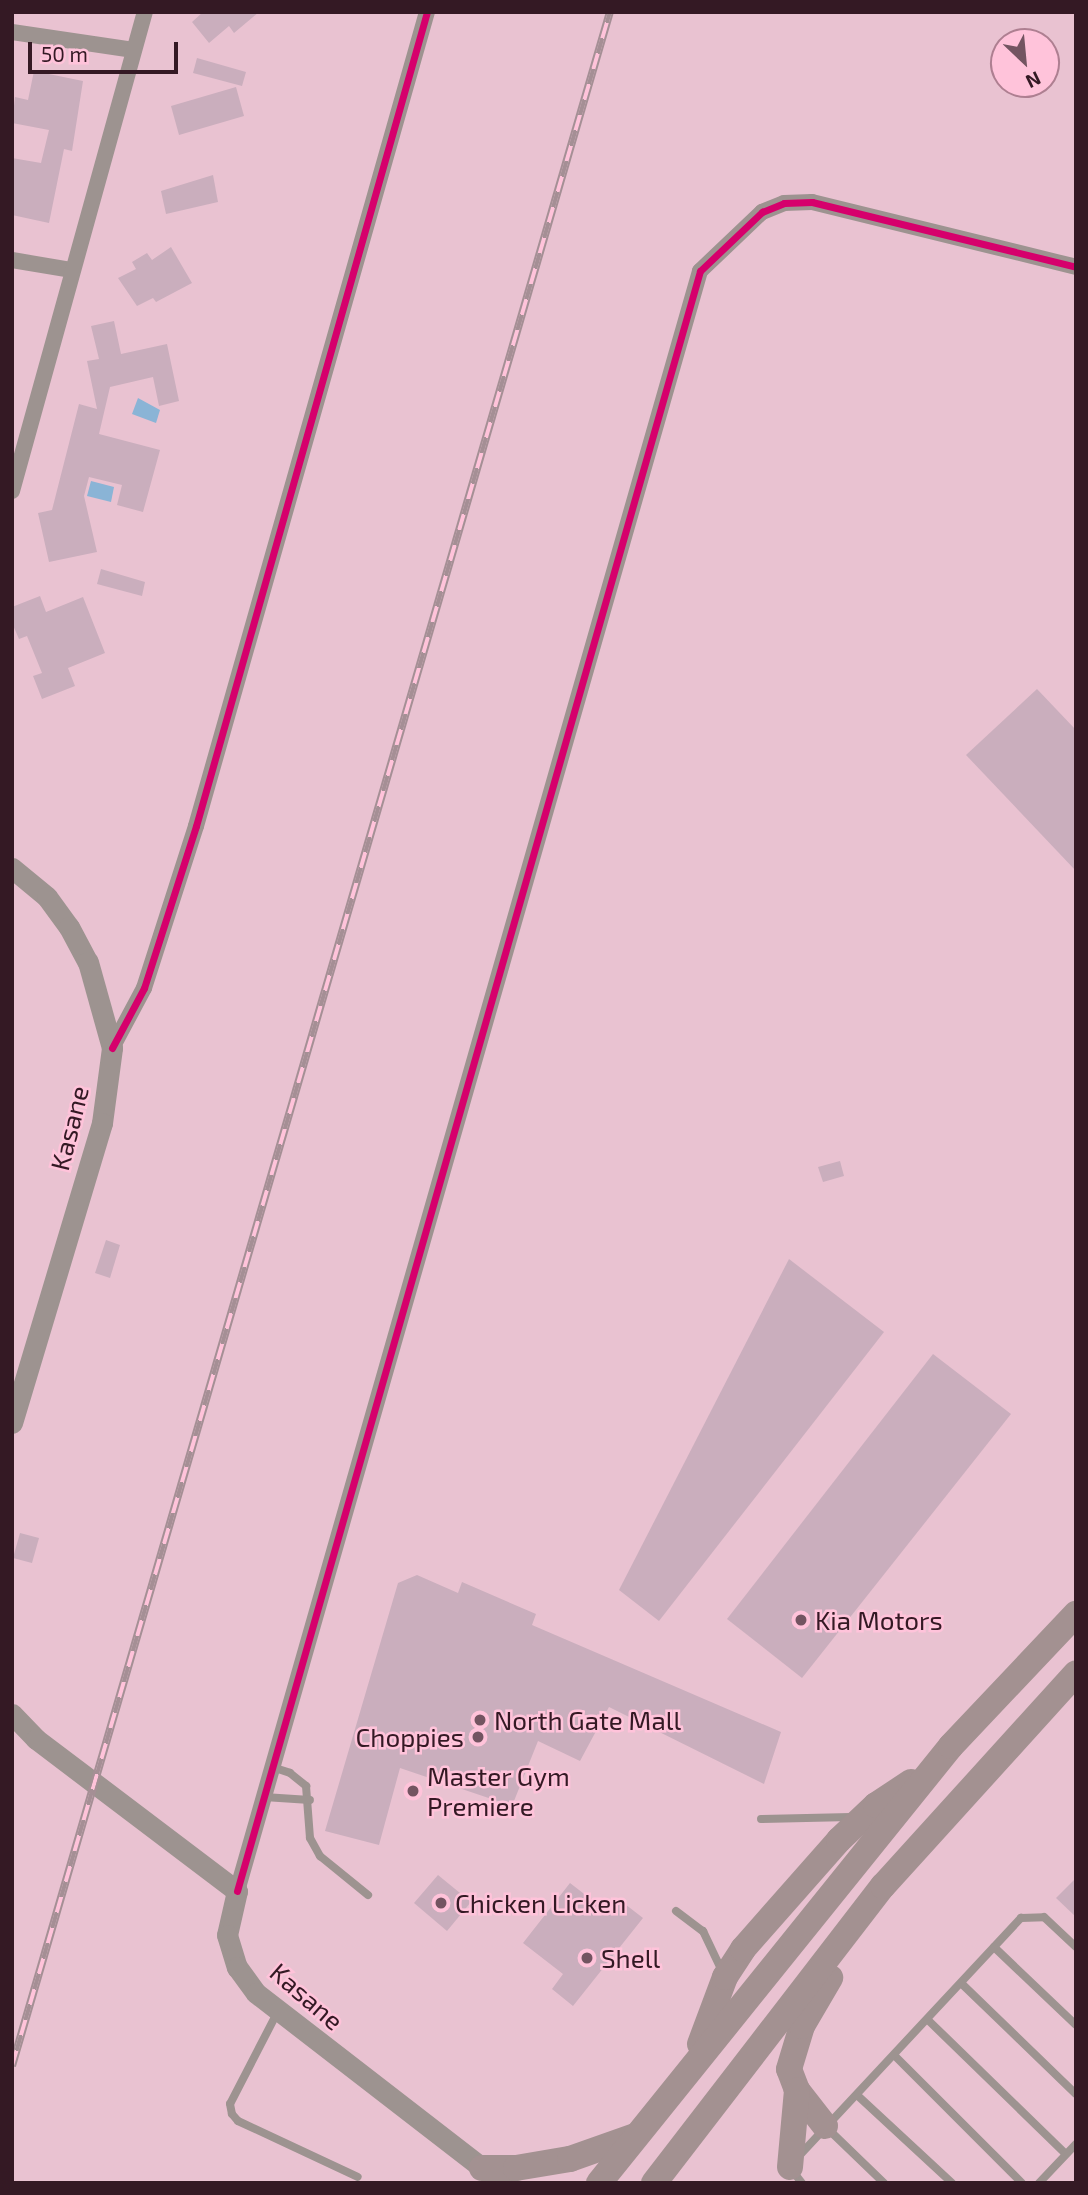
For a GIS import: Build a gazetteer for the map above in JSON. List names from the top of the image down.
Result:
{
  "streets": {
    "street": ["Kasane"]
  },
  "places": [
    "Kia Motors",
    "North Gate Mall",
    "Choppies",
    "Master Gym Premiere",
    "Chicken Licken",
    "Shell"
  ],
  "scale_bar": "50 m",
  "north": "bottom right"
}
